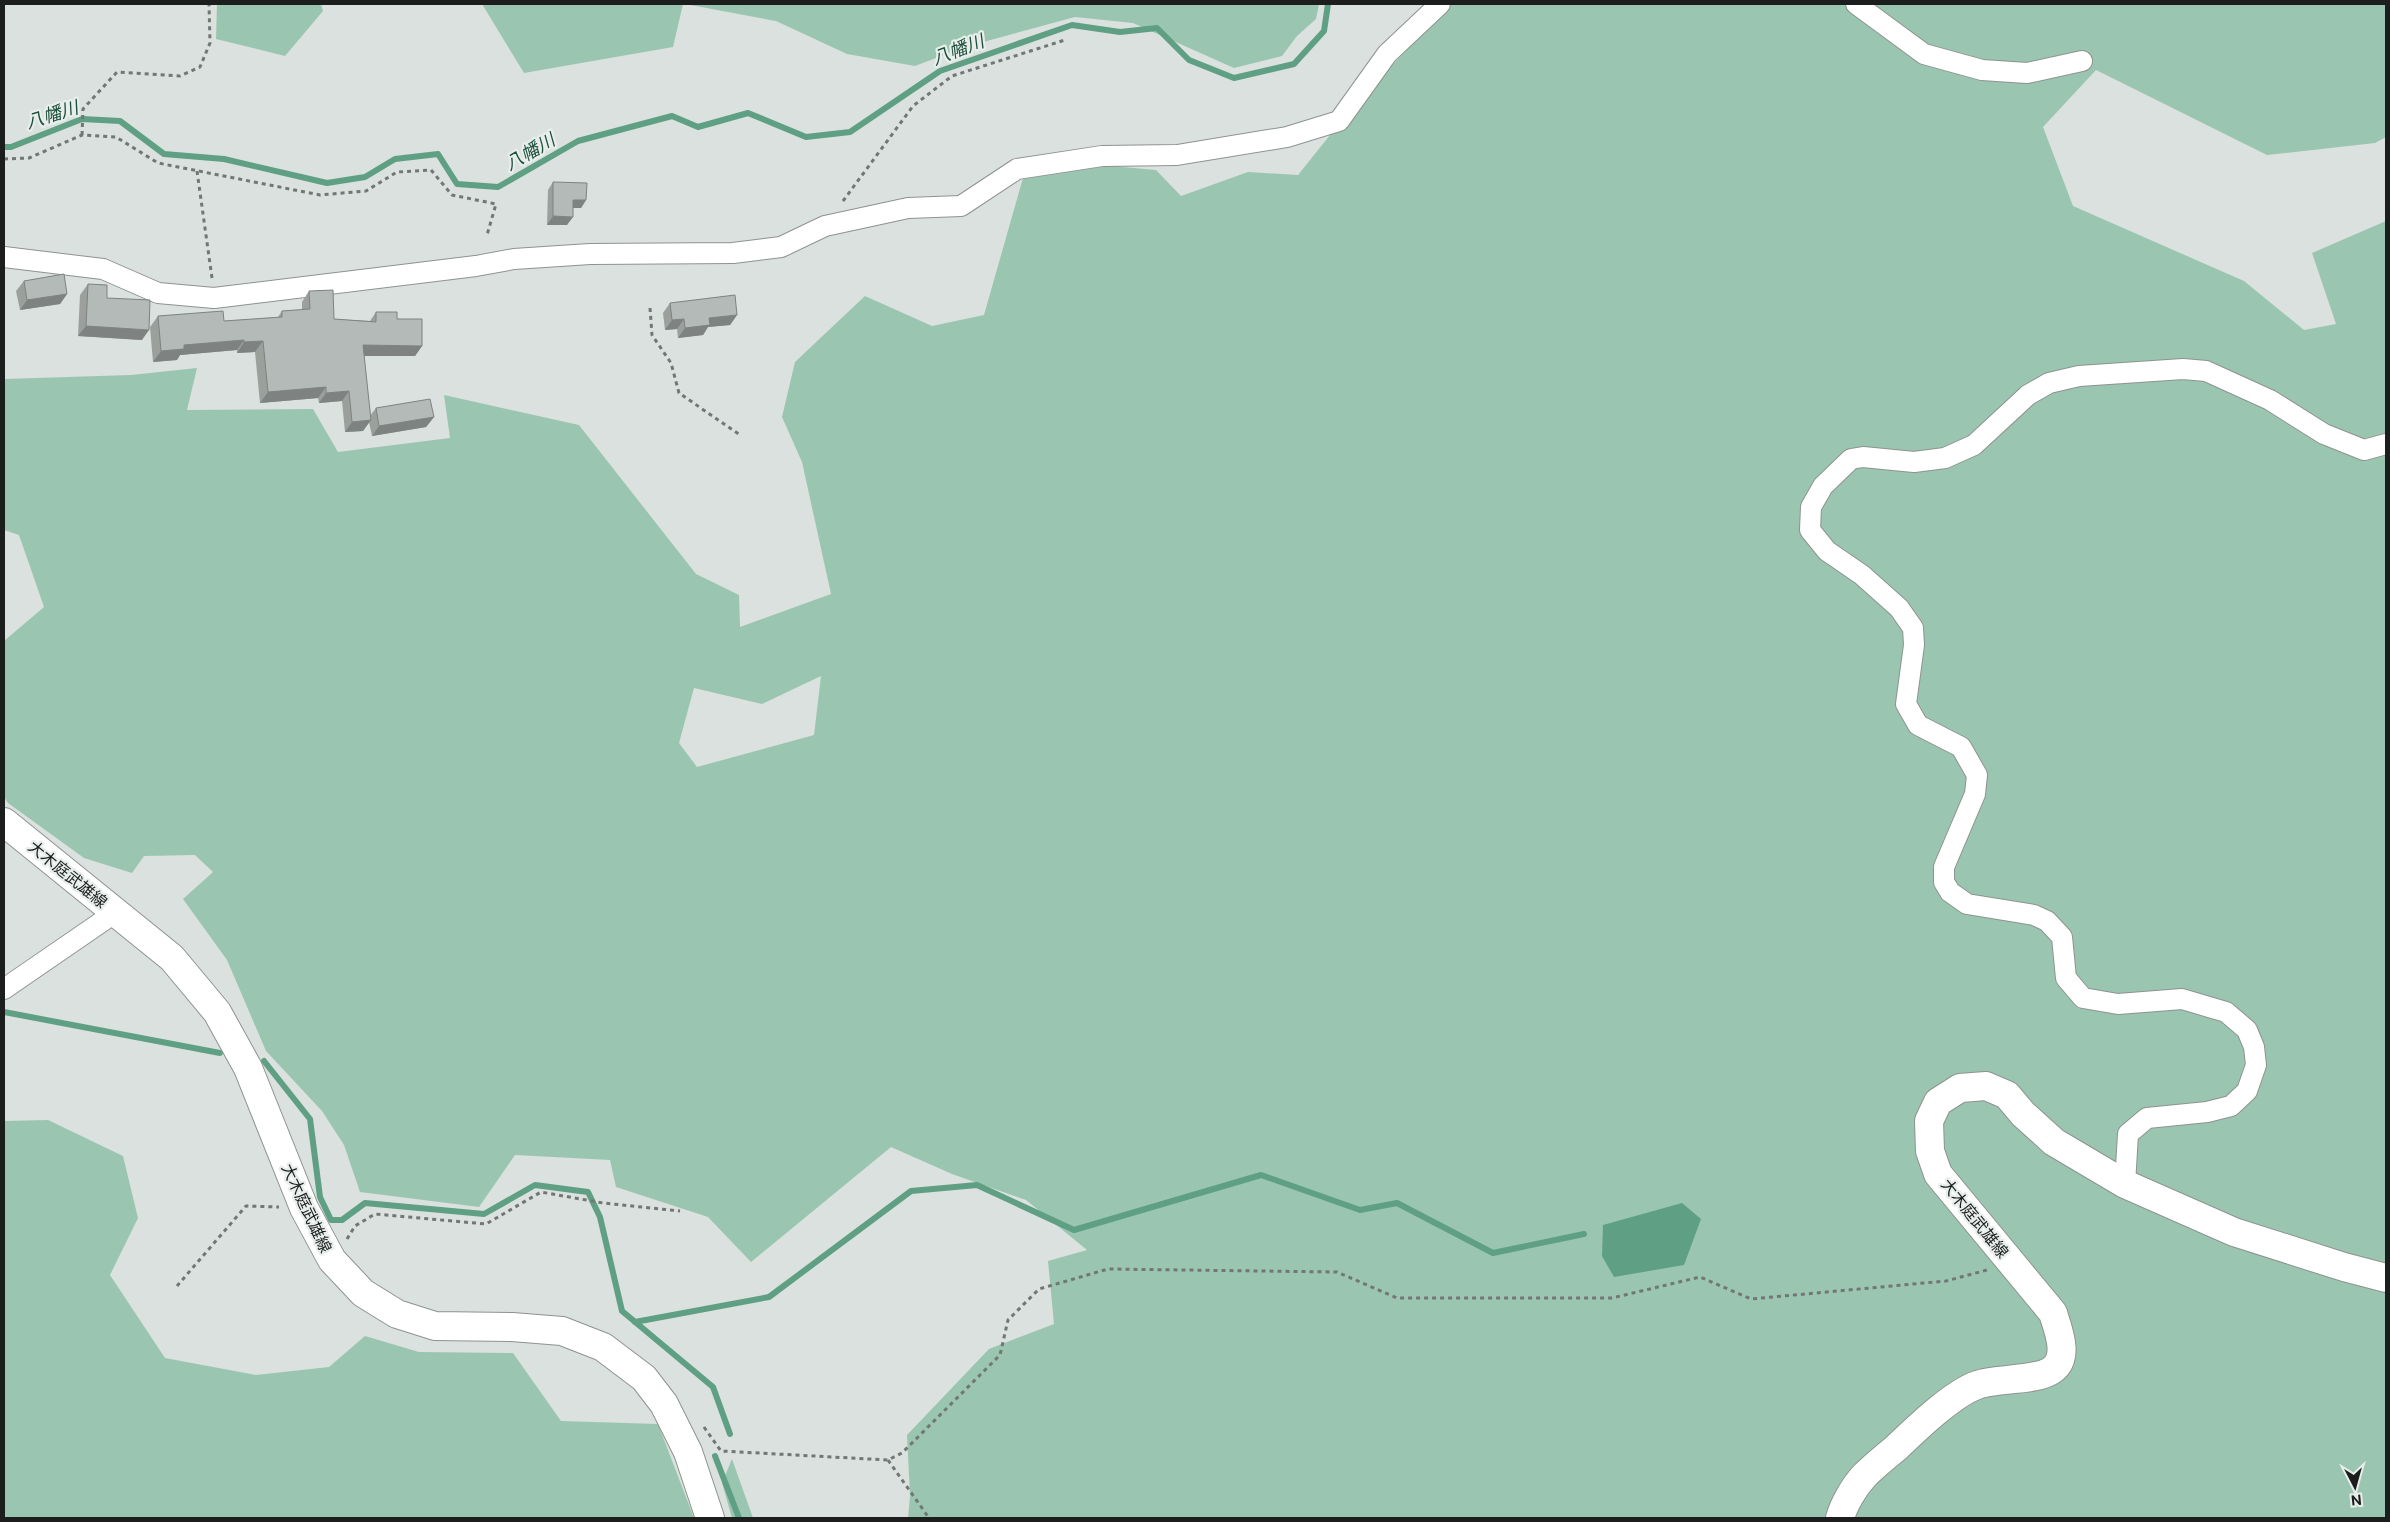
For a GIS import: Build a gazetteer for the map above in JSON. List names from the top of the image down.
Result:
{
  "streets": {
    "main road": ["大木庭武雄線"]
  },
  "water": ["八幡川"],
  "north": "bottom"
}
